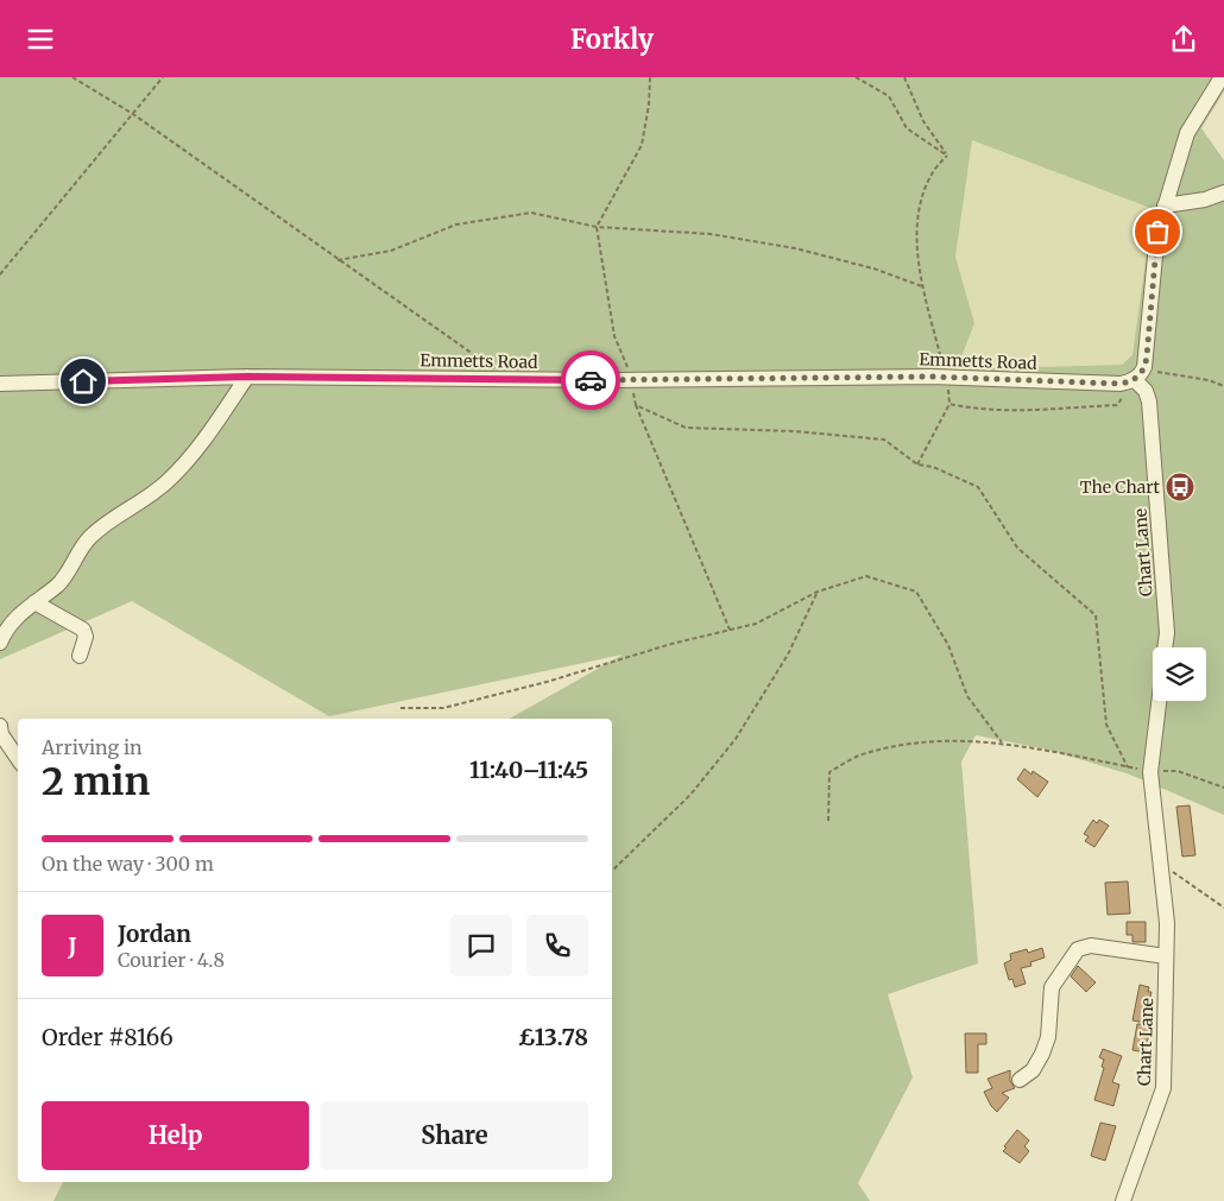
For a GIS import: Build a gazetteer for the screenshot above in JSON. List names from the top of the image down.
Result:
{
  "streets": {
    "street": ["Emmetts Road", "Chart Lane"]
  },
  "crossings": [
    ["Emmetts Road", "Chart Lane"]
  ],
  "places": {
    "bus stop": ["The Chart"]
  },
  "page": {
    "header": "Forkly",
    "heading": ["2 min", "Arriving in", "11:40–11:45"],
    "panel": [
      "Jordan",
      "Courier · 4.8",
      "Order #8166",
      "£13.78"
    ],
    "bar": "On the way · 300 m",
    "round": "J",
    "buttons": ["Help", "Share"]
  }
}
